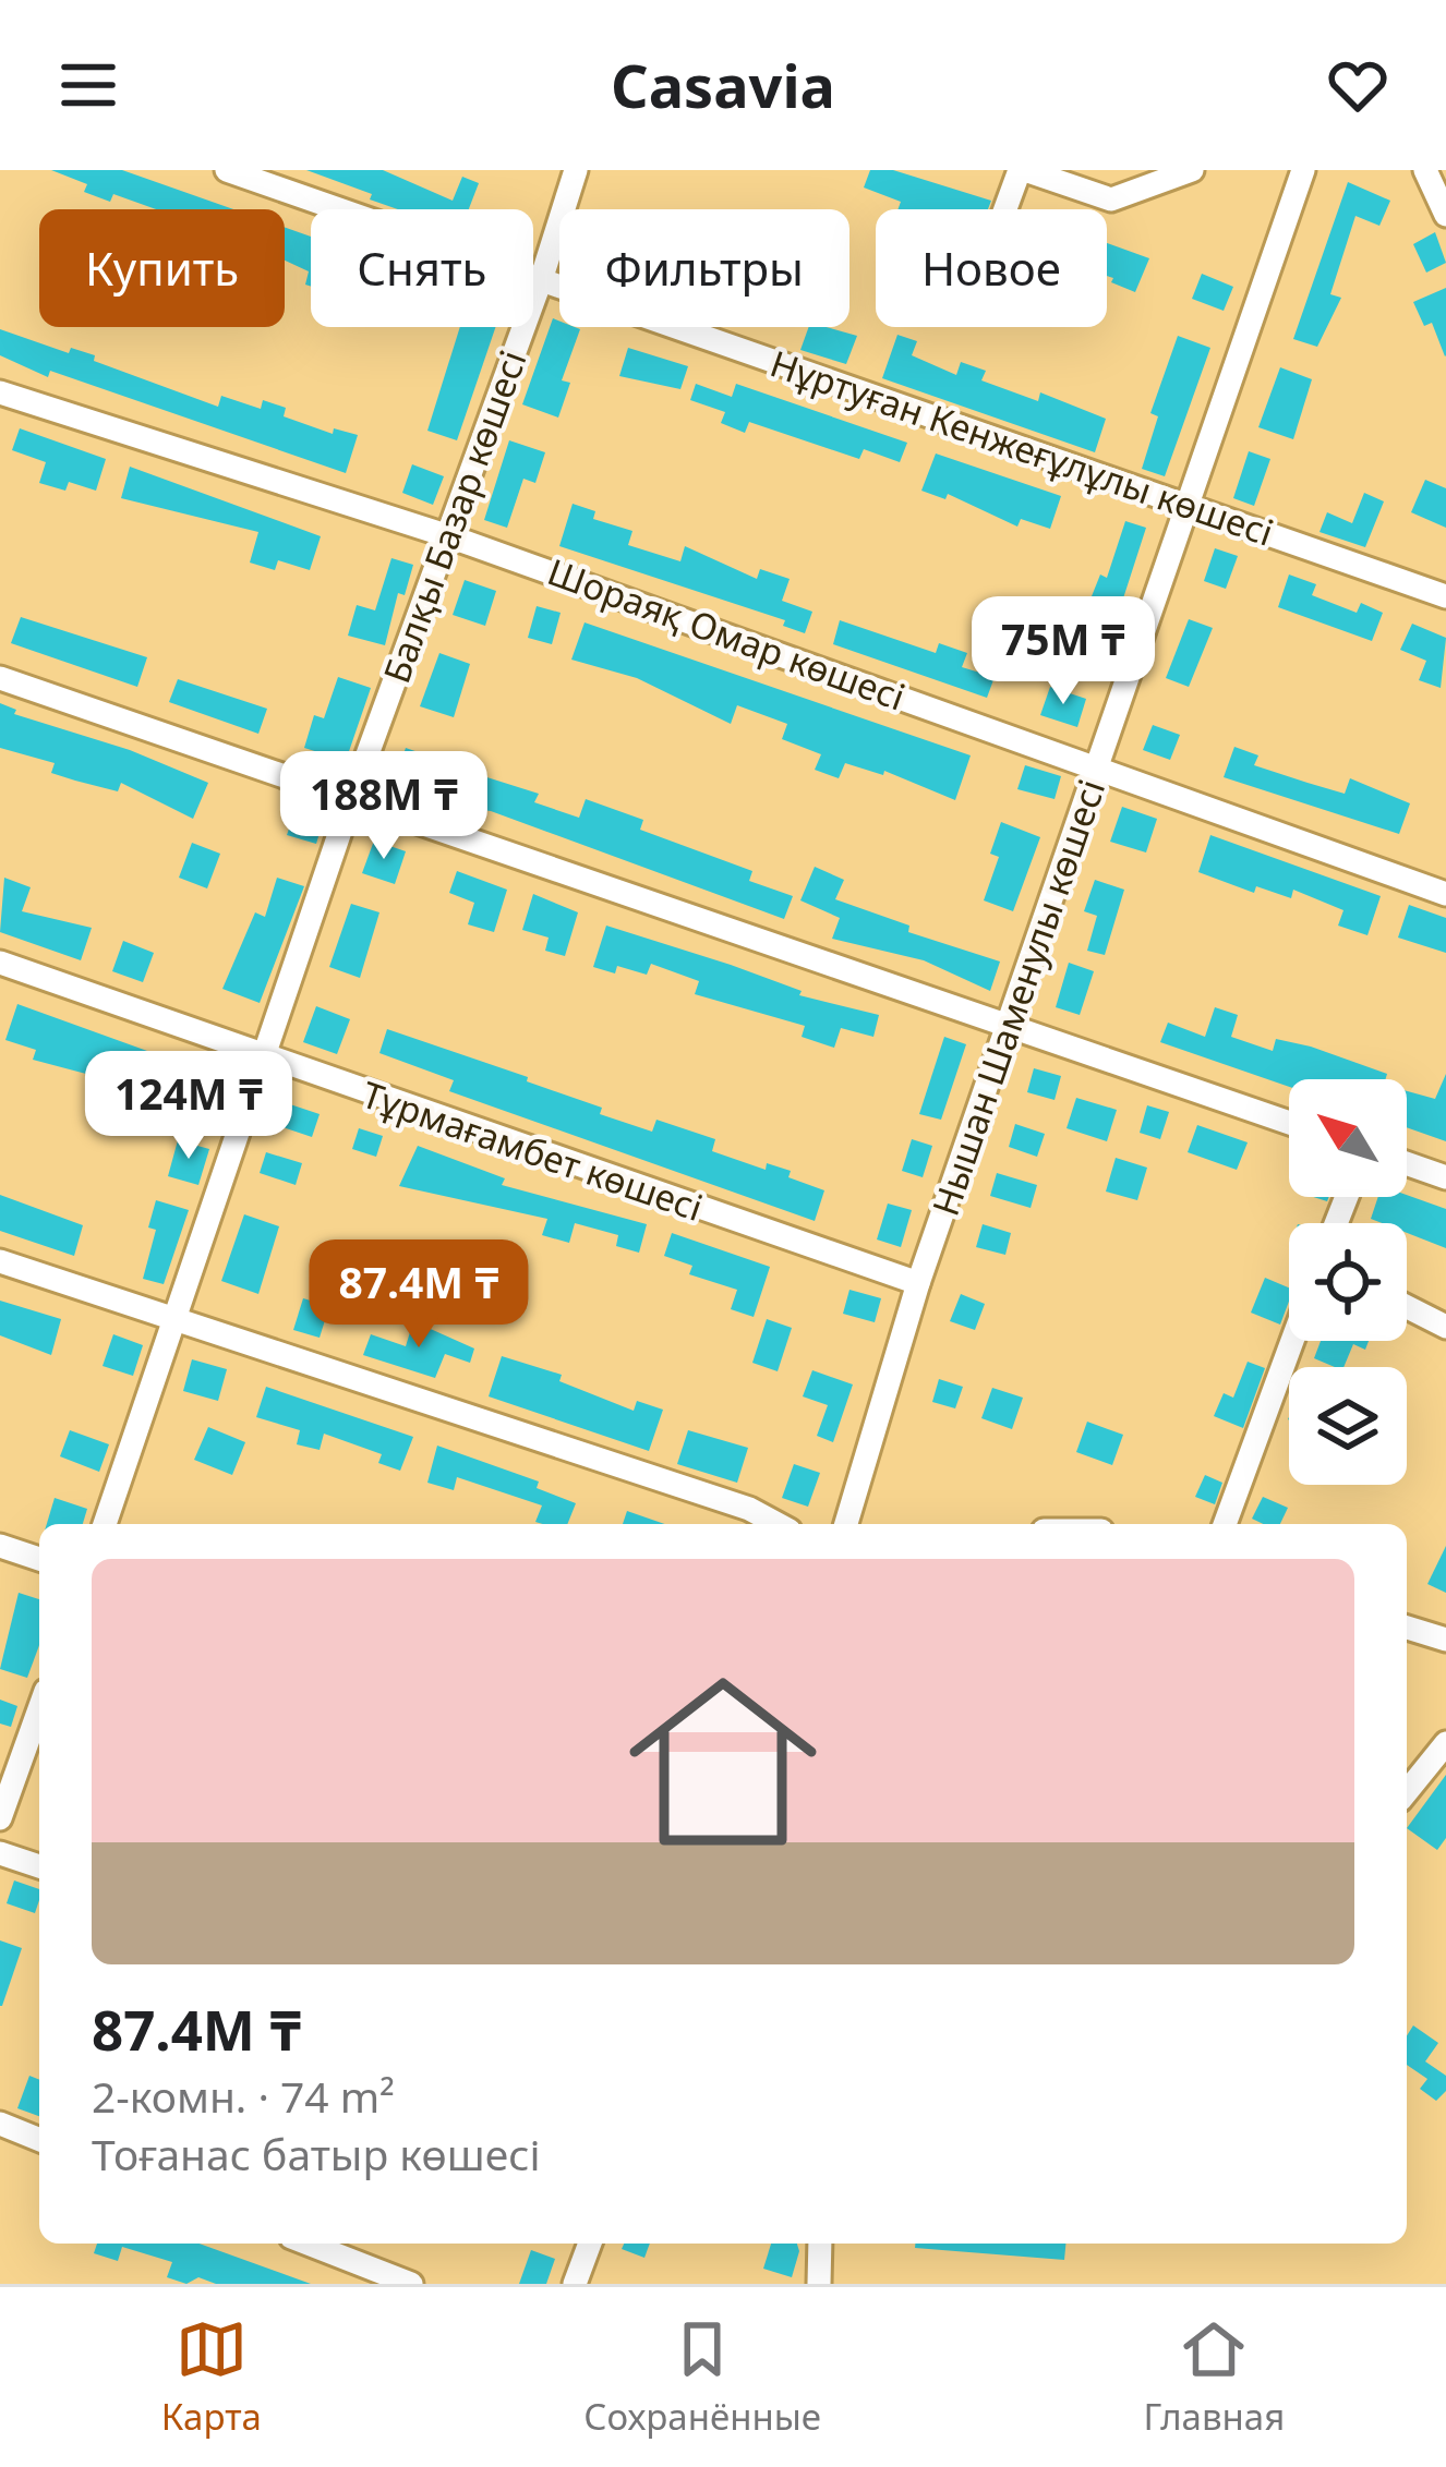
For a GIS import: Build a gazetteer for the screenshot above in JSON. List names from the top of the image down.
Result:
{
  "streets": {
    "street": [
      "Нұртуған Кенжеғұлұлы көшесі",
      "Балқы Базар көшесі",
      "Шораяқ Омар көшесі",
      "Нышан Шаменулы көшесі",
      "Тұрмағамбет көшесі"
    ]
  },
  "crossings": [
    ["Нұртуған Кенжеғұлұлы көшесі", "Балқы Базар көшесі"],
    ["Нұртуған Кенжеғұлұлы көшесі", "Нышан Шаменулы көшесі"],
    ["Балқы Базар көшесі", "Шораяқ Омар көшесі"],
    ["Балқы Базар көшесі", "Тұрмағамбет көшесі"],
    ["Шораяқ Омар көшесі", "Нышан Шаменулы көшесі"],
    ["Нышан Шаменулы көшесі", "Тұрмағамбет көшесі"]
  ],
  "north": "top left",
  "page": {
    "header": "Casavia",
    "chip": [
      "Купить",
      "Снять",
      "Фильтры",
      "Новое"
    ],
    "price": [
      "75M ₸",
      "188M ₸",
      "124M ₸",
      "87.4M ₸"
    ],
    "list": [
      {
        "name": "87.4M ₸",
        "note": "2-комн. · 74 m² · Тоғанас батыр көшесі"
      }
    ],
    "tabs": ["Карта", "Сохранённые", "Главная"]
  }
}
